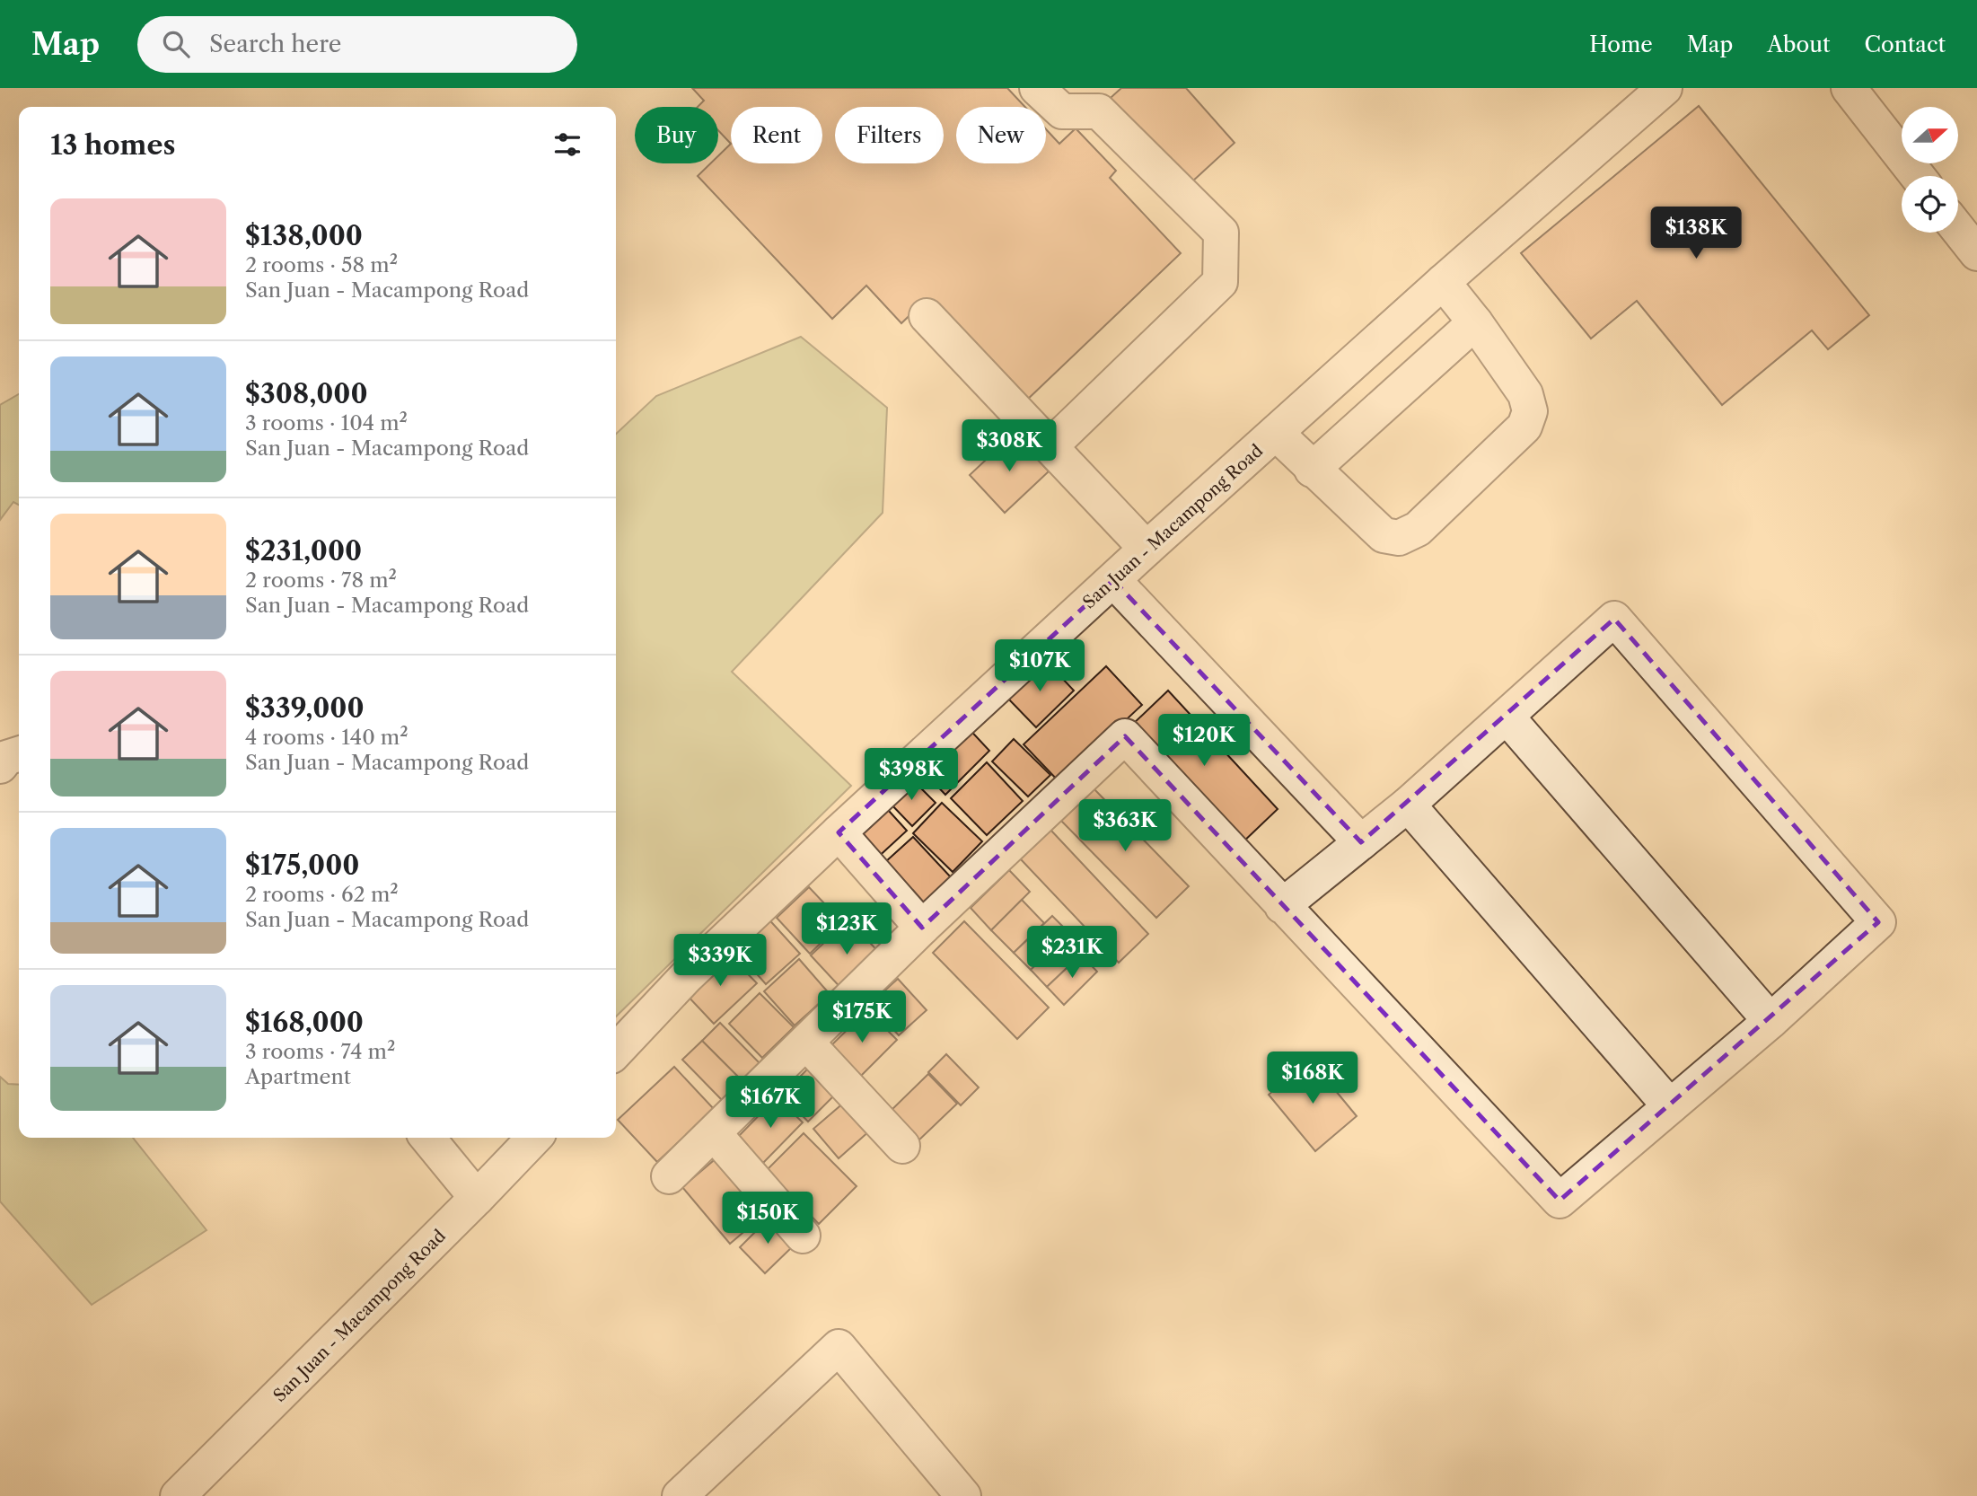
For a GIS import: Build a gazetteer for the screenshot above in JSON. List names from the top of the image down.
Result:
{
  "streets": {
    "street": ["San Juan - Macampong Road"]
  },
  "north": "right",
  "page": {
    "header": "Map",
    "search": "Search here",
    "nav": [
      "Home",
      "Map",
      "About",
      "Contact"
    ],
    "chip": [
      "Buy",
      "Rent",
      "Filters",
      "New"
    ],
    "heading": "13 homes",
    "list": [
      {
        "name": "$138,000",
        "note": "2 rooms · 58 m² · San Juan - Macampong Road"
      },
      {
        "name": "$308,000",
        "note": "3 rooms · 104 m² · San Juan - Macampong Road"
      },
      {
        "name": "$231,000",
        "note": "2 rooms · 78 m² · San Juan - Macampong Road"
      },
      {
        "name": "$339,000",
        "note": "4 rooms · 140 m² · San Juan - Macampong Road"
      },
      {
        "name": "$175,000",
        "note": "2 rooms · 62 m² · San Juan - Macampong Road"
      },
      {
        "name": "$168,000",
        "note": "3 rooms · 74 m² · Apartment"
      }
    ],
    "price": [
      "$138K",
      "$308K",
      "$107K",
      "$120K",
      "$398K",
      "$363K",
      "$123K",
      "$231K",
      "$339K",
      "$175K",
      "$168K",
      "$167K",
      "$150K"
    ]
  }
}
